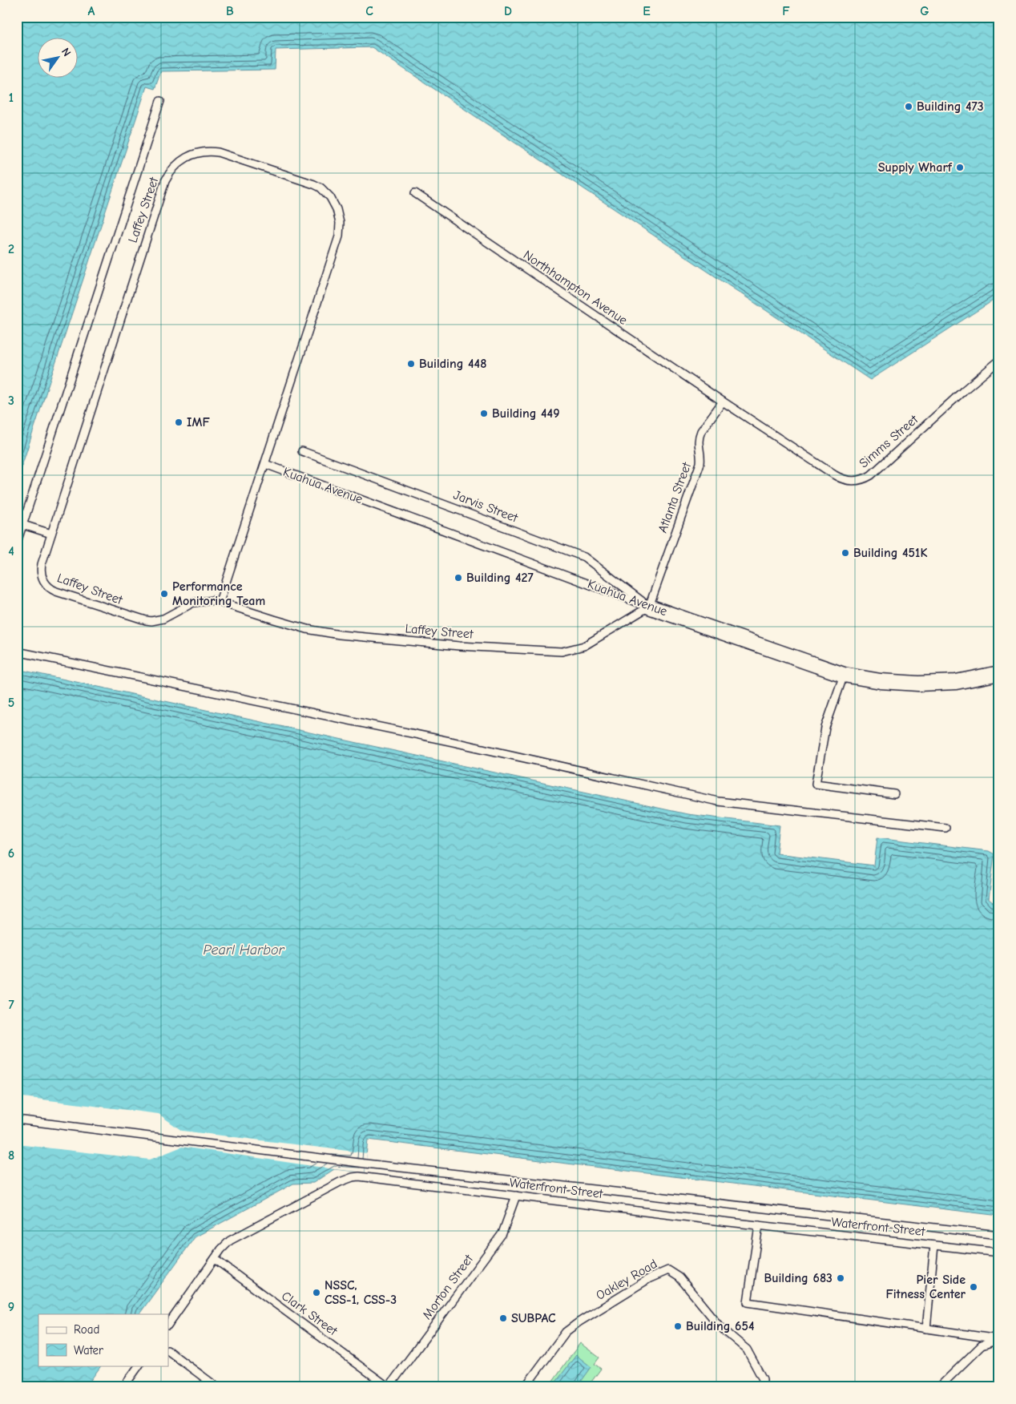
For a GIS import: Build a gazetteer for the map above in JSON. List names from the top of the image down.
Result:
{
  "streets": {
    "street": ["Kuahua Avenue"],
    "lane": [
      "Laffey Street",
      "Northhampton Avenue",
      "Simms Street",
      "Atlanta Street",
      "Jarvis Street",
      "Waterfront Street",
      "Oakley Road",
      "Morton Street",
      "Clark Street"
    ]
  },
  "crossings": [
    ["Laffey Street", "Kuahua Avenue"],
    ["Laffey Street", "Atlanta Street"],
    ["Laffey Street", "Jarvis Street"],
    ["Northhampton Avenue", "Simms Street"],
    ["Northhampton Avenue", "Atlanta Street"],
    ["Simms Street", "Atlanta Street"],
    ["Kuahua Avenue", "Atlanta Street"],
    ["Kuahua Avenue", "Jarvis Street"],
    ["Atlanta Street", "Jarvis Street"],
    ["Waterfront Street", "Morton Street"],
    ["Waterfront Street", "Clark Street"],
    ["Morton Street", "Clark Street"]
  ],
  "water": ["Pearl Harbor"],
  "places": [
    "Building 473",
    "Supply Wharf",
    "Building 448",
    "Building 449",
    "IMF",
    "Building 451K",
    "Building 427",
    "Performance Monitoring Team",
    "Building 683",
    "Pier Side Fitness Center",
    "NSSC, CSS-1, CSS-3",
    "SUBPAC",
    "Building 654"
  ],
  "legend": ["Road", "Water"],
  "north": "top right",
  "grid": {
    "columns": [
      "A",
      "B",
      "C",
      "D",
      "E",
      "F",
      "G"
    ],
    "rows": [
      "1",
      "2",
      "3",
      "4",
      "5",
      "6",
      "7",
      "8",
      "9"
    ]
  }
}
